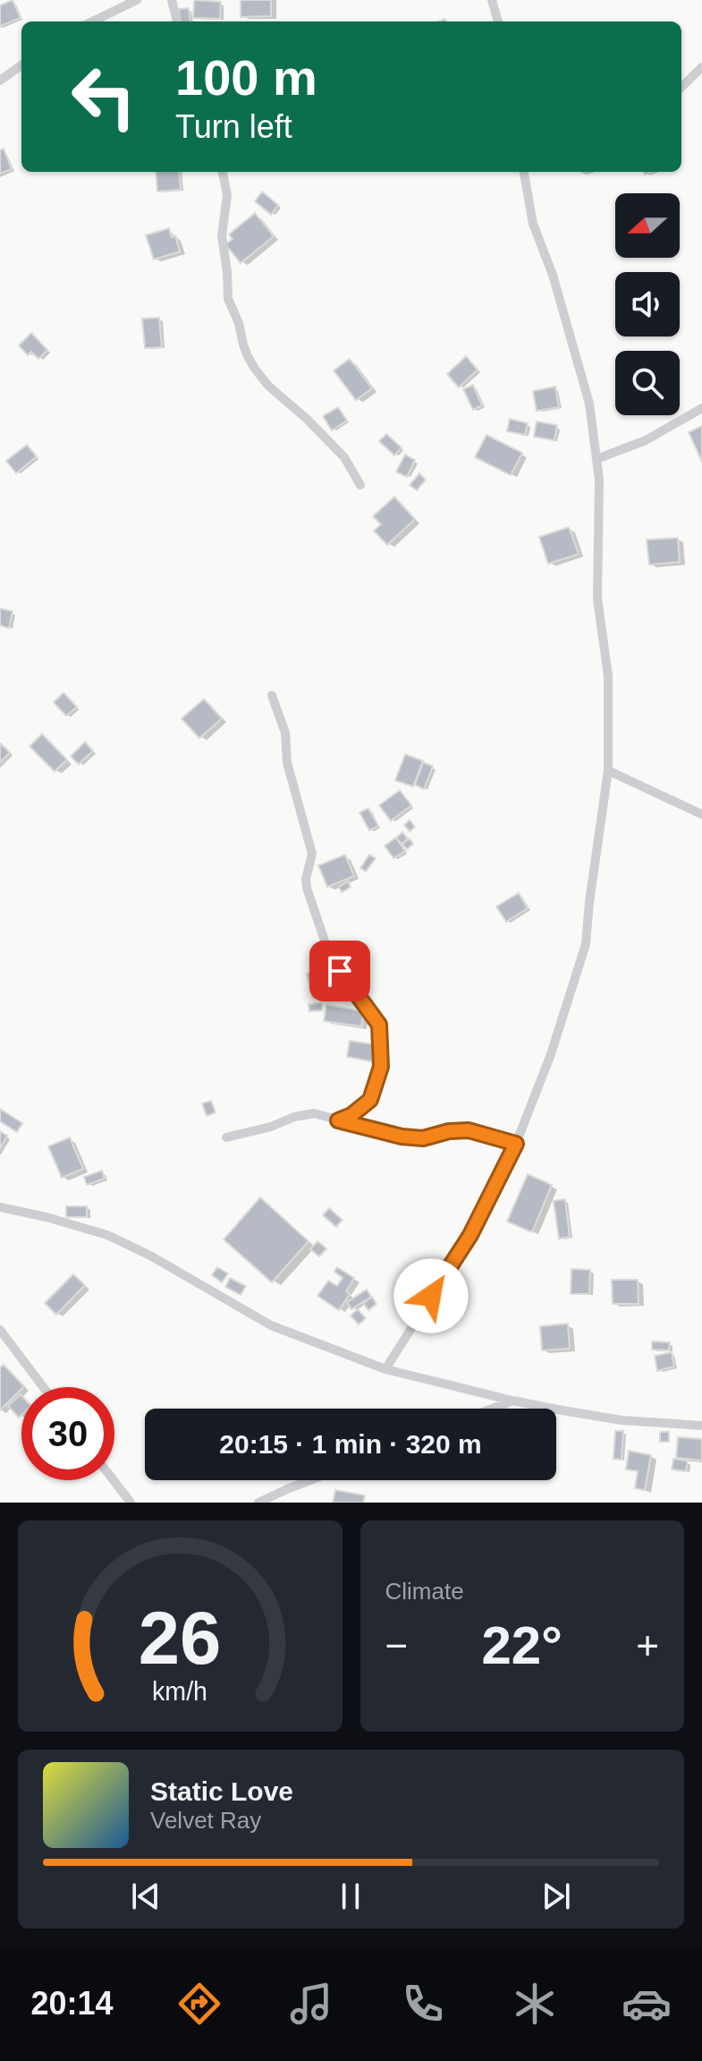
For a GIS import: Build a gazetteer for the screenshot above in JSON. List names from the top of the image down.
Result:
{
  "north": "left",
  "page": {
    "turn": ["100 m", "Turn left"],
    "limit": "30",
    "trip": "20:15 · 1 min · 320 m",
    "tile": "Climate",
    "heat": ["−", "22°", "+"],
    "song": ["Static Love", "Velvet Ray"],
    "tabs": "20:14",
    "gauge": ["26", "km/h"]
  }
}
